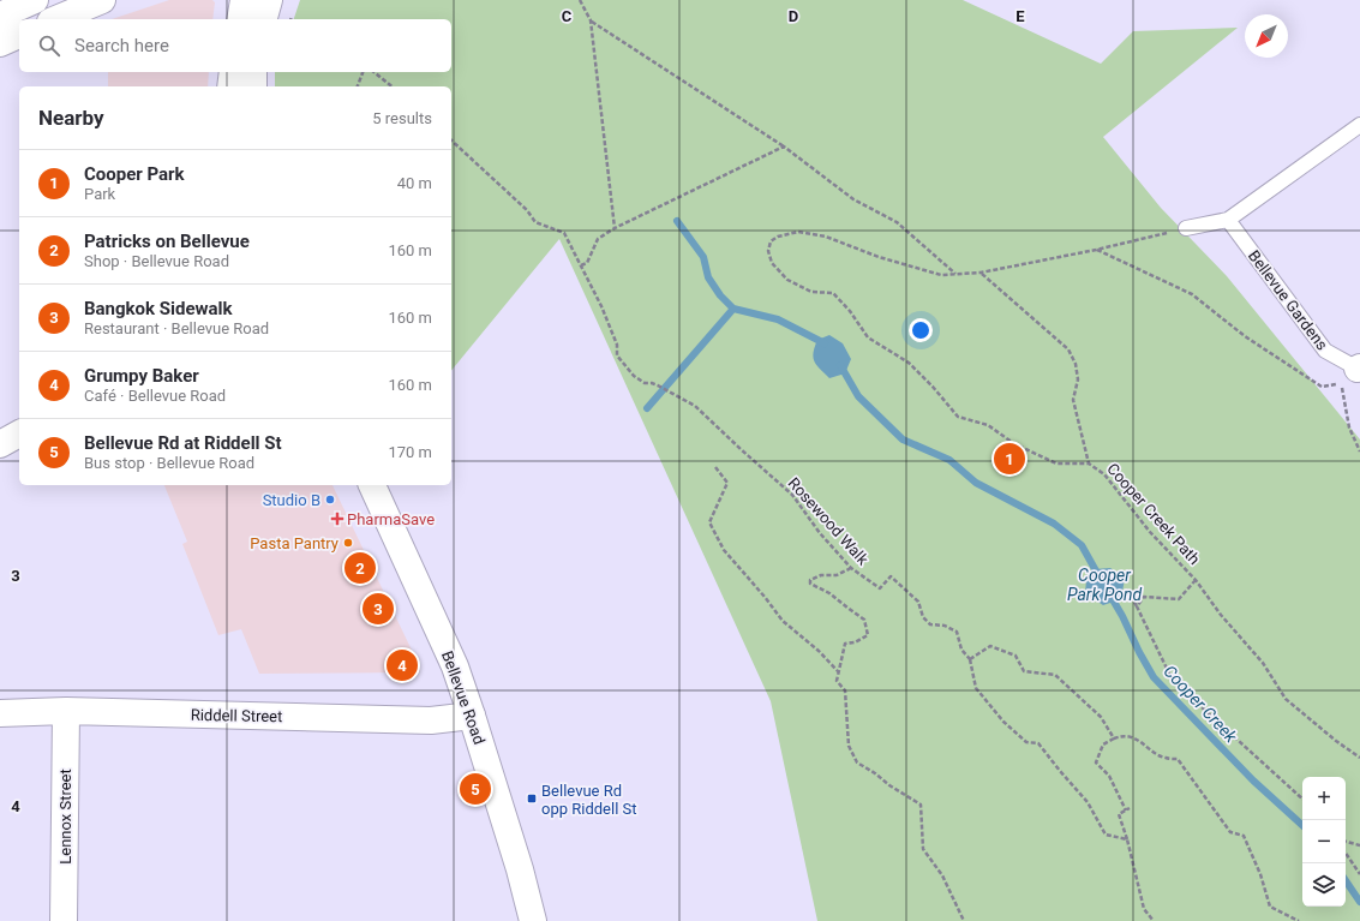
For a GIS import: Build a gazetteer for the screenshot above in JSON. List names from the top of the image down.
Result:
{
  "streets": {
    "street": ["Bellevue Road", "Riddell Street", "Lennox Street"],
    "lane": ["Bellevue Gardens"],
    "path": ["Cooper Creek Path", "Rosewood Walk"]
  },
  "crossings": [
    ["Bellevue Road", "Riddell Street"],
    ["Riddell Street", "Lennox Street"]
  ],
  "water": ["Cooper Park Pond", "Cooper Creek"],
  "places": {
    "other": ["Studio B", "Pasta Pantry"],
    "health": ["PharmaSave"],
    "transit": ["Bellevue Rd opp Riddell St"]
  },
  "north": "bottom left",
  "page": {
    "search": "Search here",
    "heading": ["Nearby", "5 results"],
    "list": [
      {
        "mark": "1",
        "name": "Cooper Park",
        "note": "Park",
        "value": "40 m"
      },
      {
        "mark": "2",
        "name": "Patricks on Bellevue",
        "note": "Shop · Bellevue Road",
        "value": "160 m"
      },
      {
        "mark": "3",
        "name": "Bangkok Sidewalk",
        "note": "Restaurant · Bellevue Road",
        "value": "160 m"
      },
      {
        "mark": "4",
        "name": "Grumpy Baker",
        "note": "Café · Bellevue Road",
        "value": "160 m"
      },
      {
        "mark": "5",
        "name": "Bellevue Rd at Riddell St",
        "note": "Bus stop · Bellevue Road",
        "value": "170 m"
      }
    ],
    "pins": [
      "1",
      "2",
      "3",
      "4",
      "5"
    ],
    "map_buttons": ["+", "−"]
  },
  "grid": {
    "columns": ["C", "D", "E"],
    "rows": ["3", "4"]
  }
}
